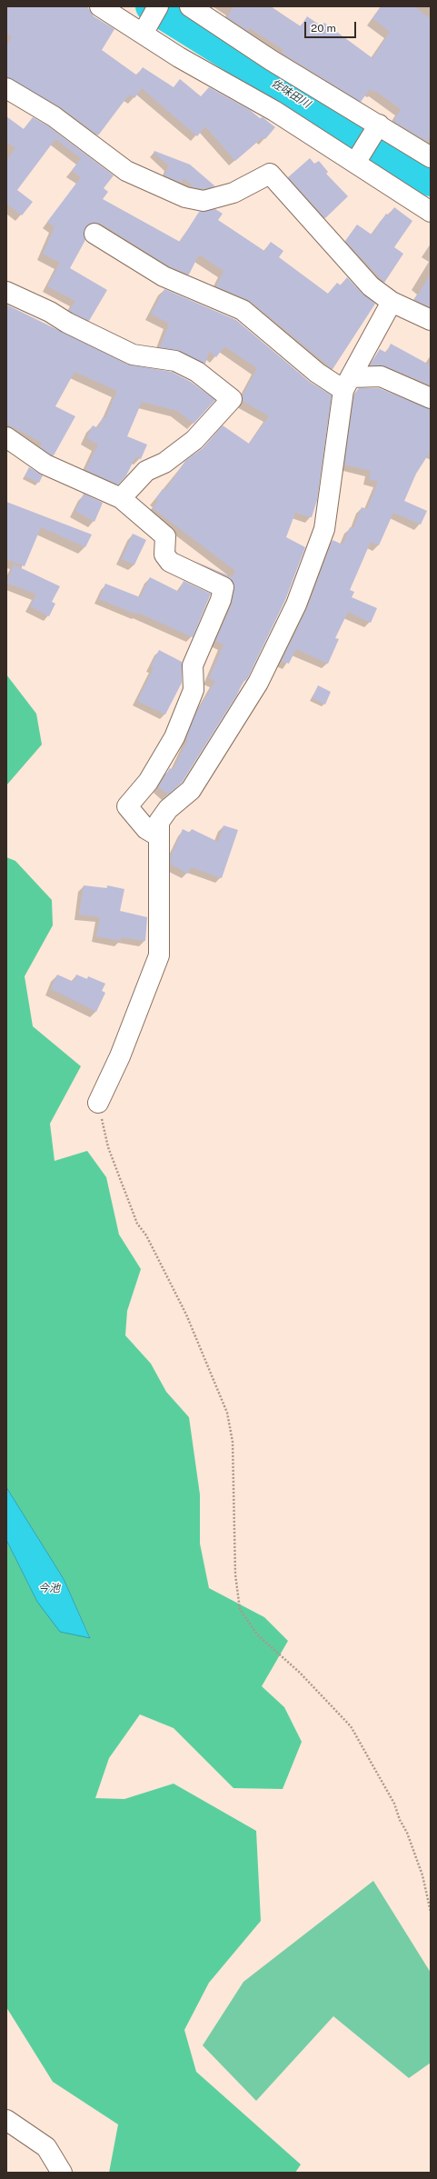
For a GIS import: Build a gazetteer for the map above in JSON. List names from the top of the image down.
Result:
{
  "water": ["佐味田川", "今池"],
  "scale_bar": "20 m"
}
